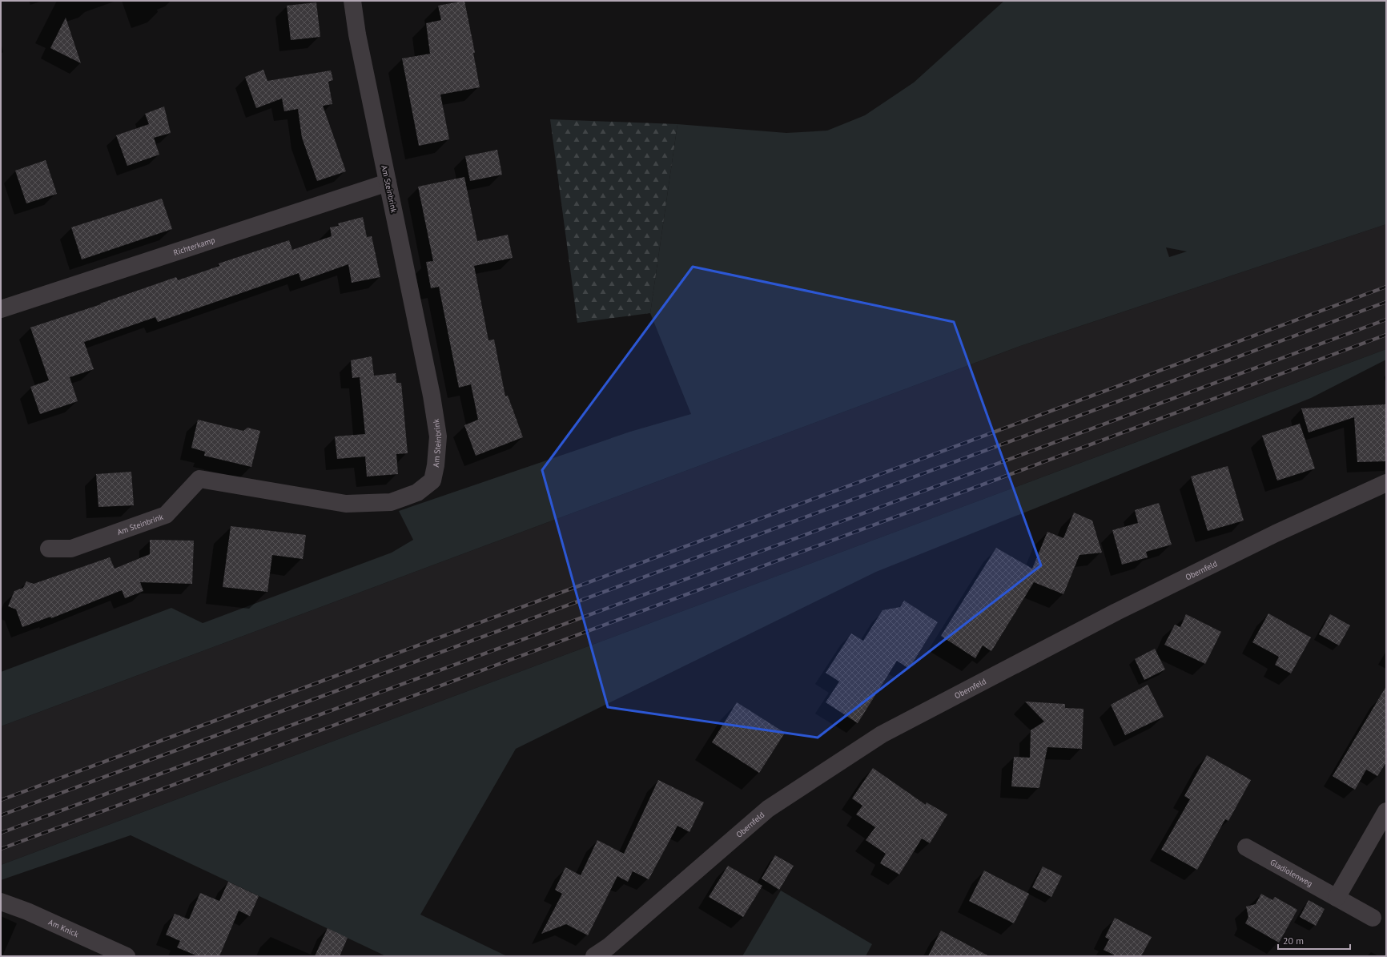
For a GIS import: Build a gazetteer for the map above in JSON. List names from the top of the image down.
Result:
{
  "streets": {
    "street": [
      "Am Steinbrink",
      "Richterkamp",
      "Obernfeld",
      "Gladiolenweg",
      "Am Knick"
    ]
  },
  "crossings": [
    ["Am Steinbrink", "Richterkamp"]
  ],
  "scale_bar": "20 m"
}
